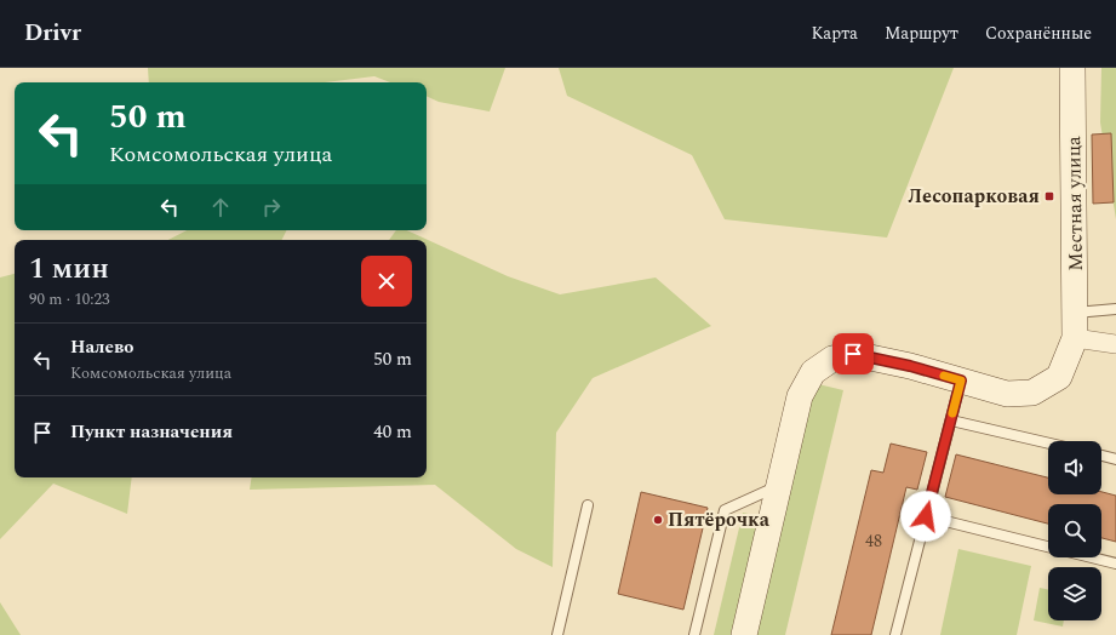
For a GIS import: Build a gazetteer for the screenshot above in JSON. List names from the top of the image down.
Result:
{
  "streets": {
    "main road": ["Местная улица"]
  },
  "places": {
    "transit": ["Лесопарковая"],
    "other": ["Пятёрочка"]
  },
  "house_numbers": ["48"],
  "page": {
    "header": "Drivr",
    "nav": ["Карта", "Маршрут", "Сохранённые"],
    "turn": ["50 m", "Комсомольская улица"],
    "heading": ["1 мин", "90 m · 10:23"],
    "list": [
      {
        "name": "Налево",
        "note": "Комсомольская улица",
        "value": "50 m"
      },
      {
        "name": "Пункт назначения",
        "value": "40 m"
      }
    ]
  }
}
